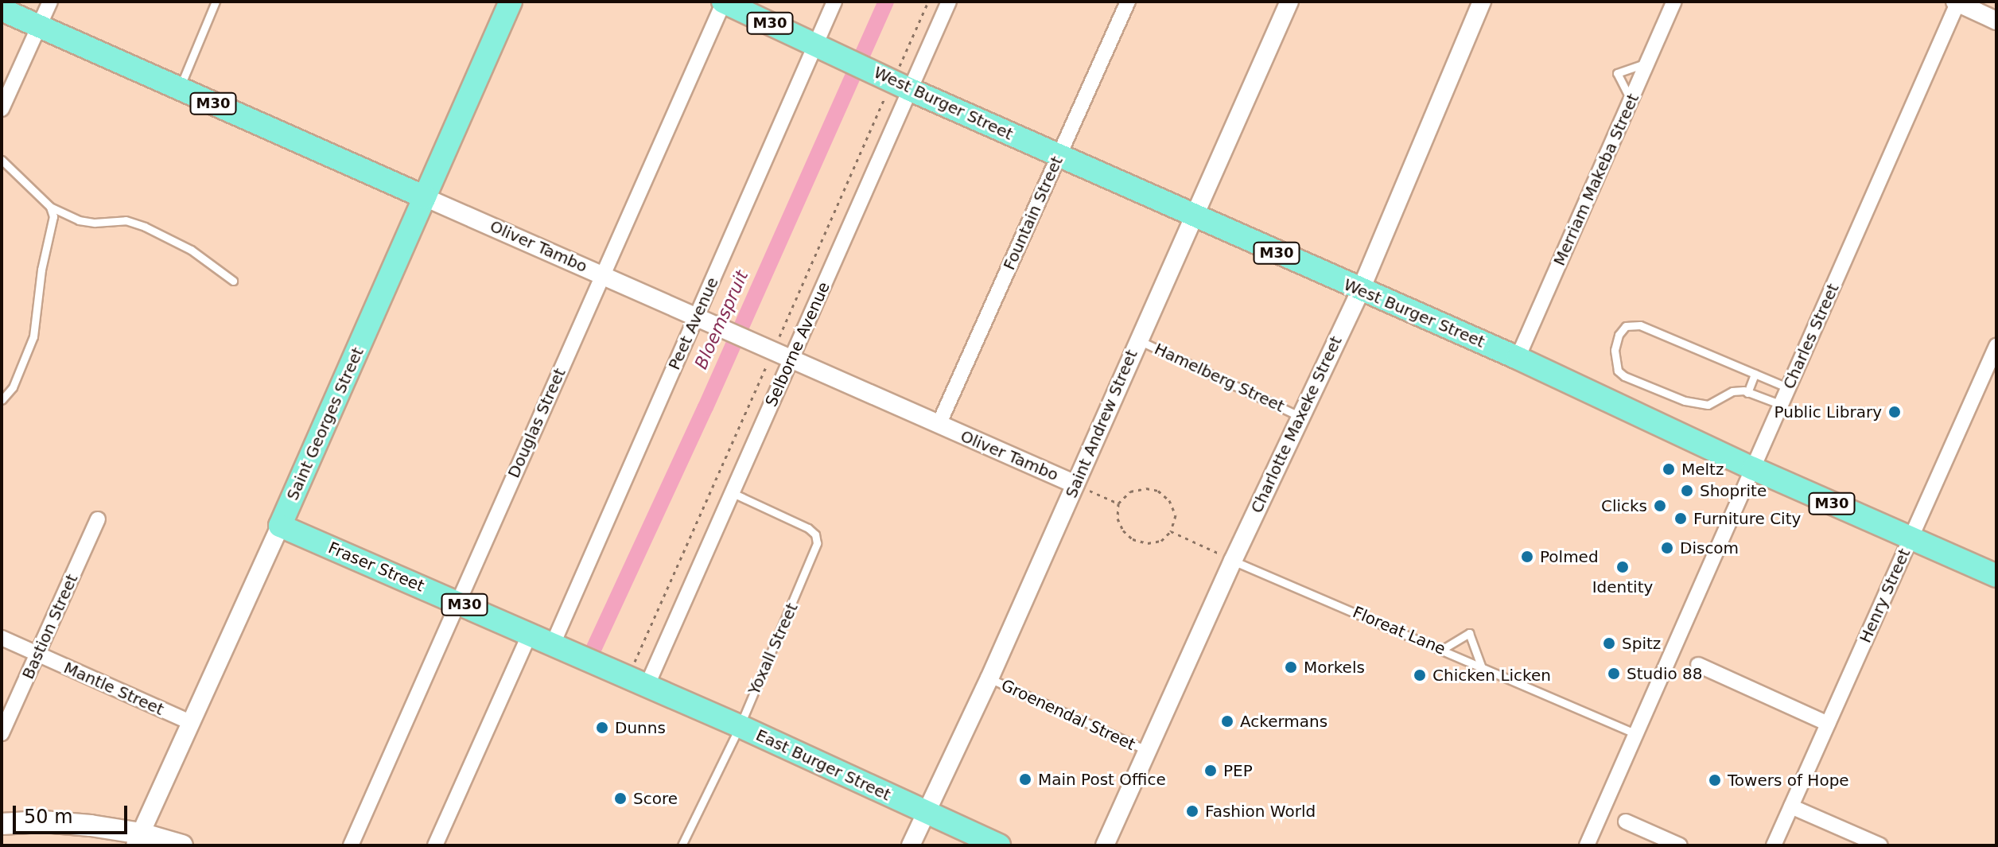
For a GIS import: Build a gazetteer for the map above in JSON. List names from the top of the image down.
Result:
{
  "streets": {
    "main road": [
      "M30",
      "West Burger Street",
      "Oliver Tambo",
      "Saint Georges Street",
      "Fraser Street",
      "East Burger Street"
    ],
    "street": [
      "Merriam Makeba Street",
      "Fountain Street",
      "Peet Avenue",
      "Charles Street",
      "Selborne Avenue",
      "Douglas Street",
      "Saint Andrew Street",
      "Charlotte Maxeke Street",
      "Henry Street",
      "Bastion Street",
      "Mantle Street"
    ],
    "lane": [
      "Hamelberg Street",
      "Floreat Lane",
      "Yoxall Street",
      "Groenendal Street"
    ]
  },
  "crossings": [
    ["M30", "West Burger Street"],
    ["M30", "Peet Avenue"],
    ["M30", "Douglas Street"],
    ["West Burger Street", "Merriam Makeba Street"],
    ["West Burger Street", "Fountain Street"],
    ["West Burger Street", "Peet Avenue"],
    ["West Burger Street", "Charles Street"],
    ["West Burger Street", "Selborne Avenue"],
    ["West Burger Street", "Saint Andrew Street"],
    ["West Burger Street", "Charlotte Maxeke Street"],
    ["West Burger Street", "Henry Street"],
    ["Fountain Street", "Oliver Tambo"],
    ["Oliver Tambo", "Peet Avenue"],
    ["Oliver Tambo", "Selborne Avenue"],
    ["Oliver Tambo", "Douglas Street"],
    ["Oliver Tambo", "Saint Georges Street"],
    ["Oliver Tambo", "Saint Andrew Street"],
    ["Peet Avenue", "Fraser Street"],
    ["Charles Street", "Floreat Lane"],
    ["Selborne Avenue", "Fraser Street"],
    ["Selborne Avenue", "Yoxall Street"],
    ["Selborne Avenue", "East Burger Street"],
    ["Hamelberg Street", "Saint Andrew Street"],
    ["Hamelberg Street", "Charlotte Maxeke Street"],
    ["Douglas Street", "Fraser Street"],
    ["Saint Georges Street", "Fraser Street"],
    ["Saint Georges Street", "Mantle Street"],
    ["Saint Andrew Street", "Groenendal Street"],
    ["Saint Andrew Street", "East Burger Street"],
    ["Charlotte Maxeke Street", "Floreat Lane"],
    ["Charlotte Maxeke Street", "Groenendal Street"],
    ["Fraser Street", "East Burger Street"],
    ["Bastion Street", "Mantle Street"],
    ["Yoxall Street", "East Burger Street"]
  ],
  "water": ["Bloemspruit"],
  "places": [
    "Public Library",
    "Meltz",
    "Shoprite",
    "Clicks",
    "Furniture City",
    "Discom",
    "Polmed",
    "Identity",
    "Spitz",
    "Morkels",
    "Studio 88",
    "Chicken Licken",
    "Ackermans",
    "Dunns",
    "PEP",
    "Main Post Office",
    "Towers of Hope",
    "Score",
    "Fashion World"
  ],
  "scale_bar": "50 m"
}
